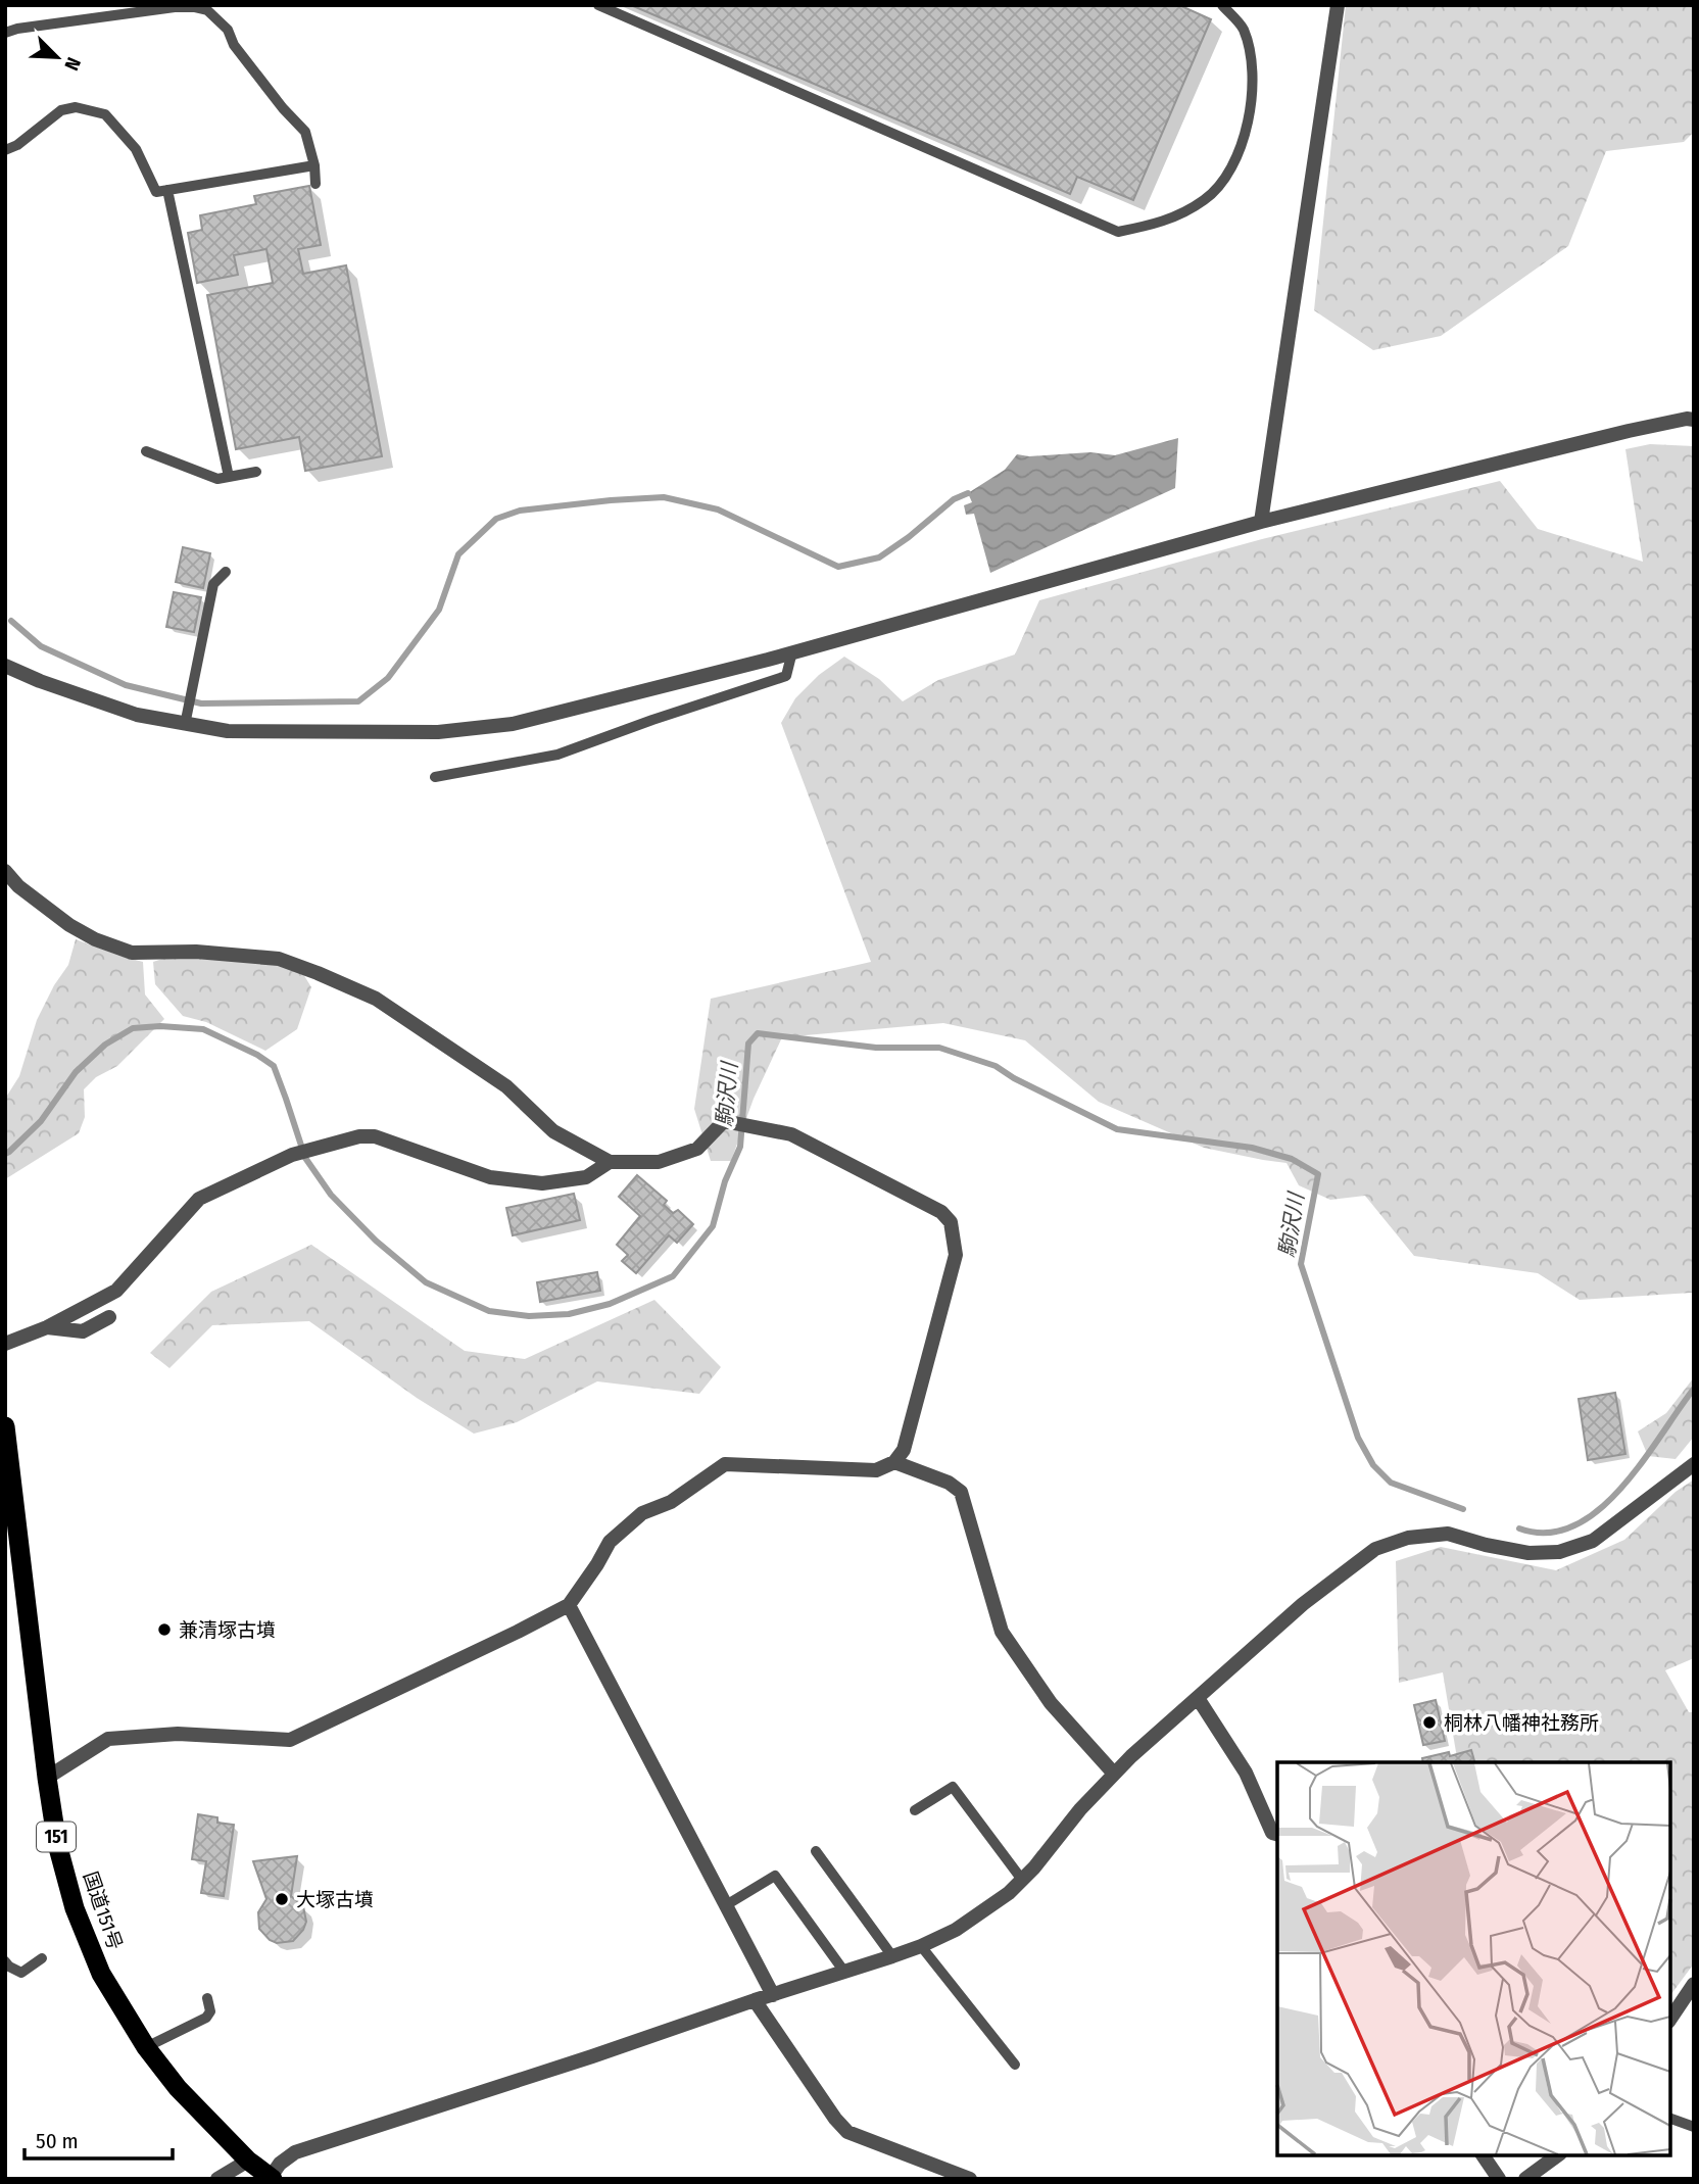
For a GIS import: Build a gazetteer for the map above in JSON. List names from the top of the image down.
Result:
{
  "streets": {
    "highway": ["151", "国道151号"]
  },
  "water": ["駒沢川"],
  "places": ["兼清塚古墳", "桐林八幡神社務所", "大塚古墳"],
  "scale_bar": "50 m",
  "north": "bottom right"
}
